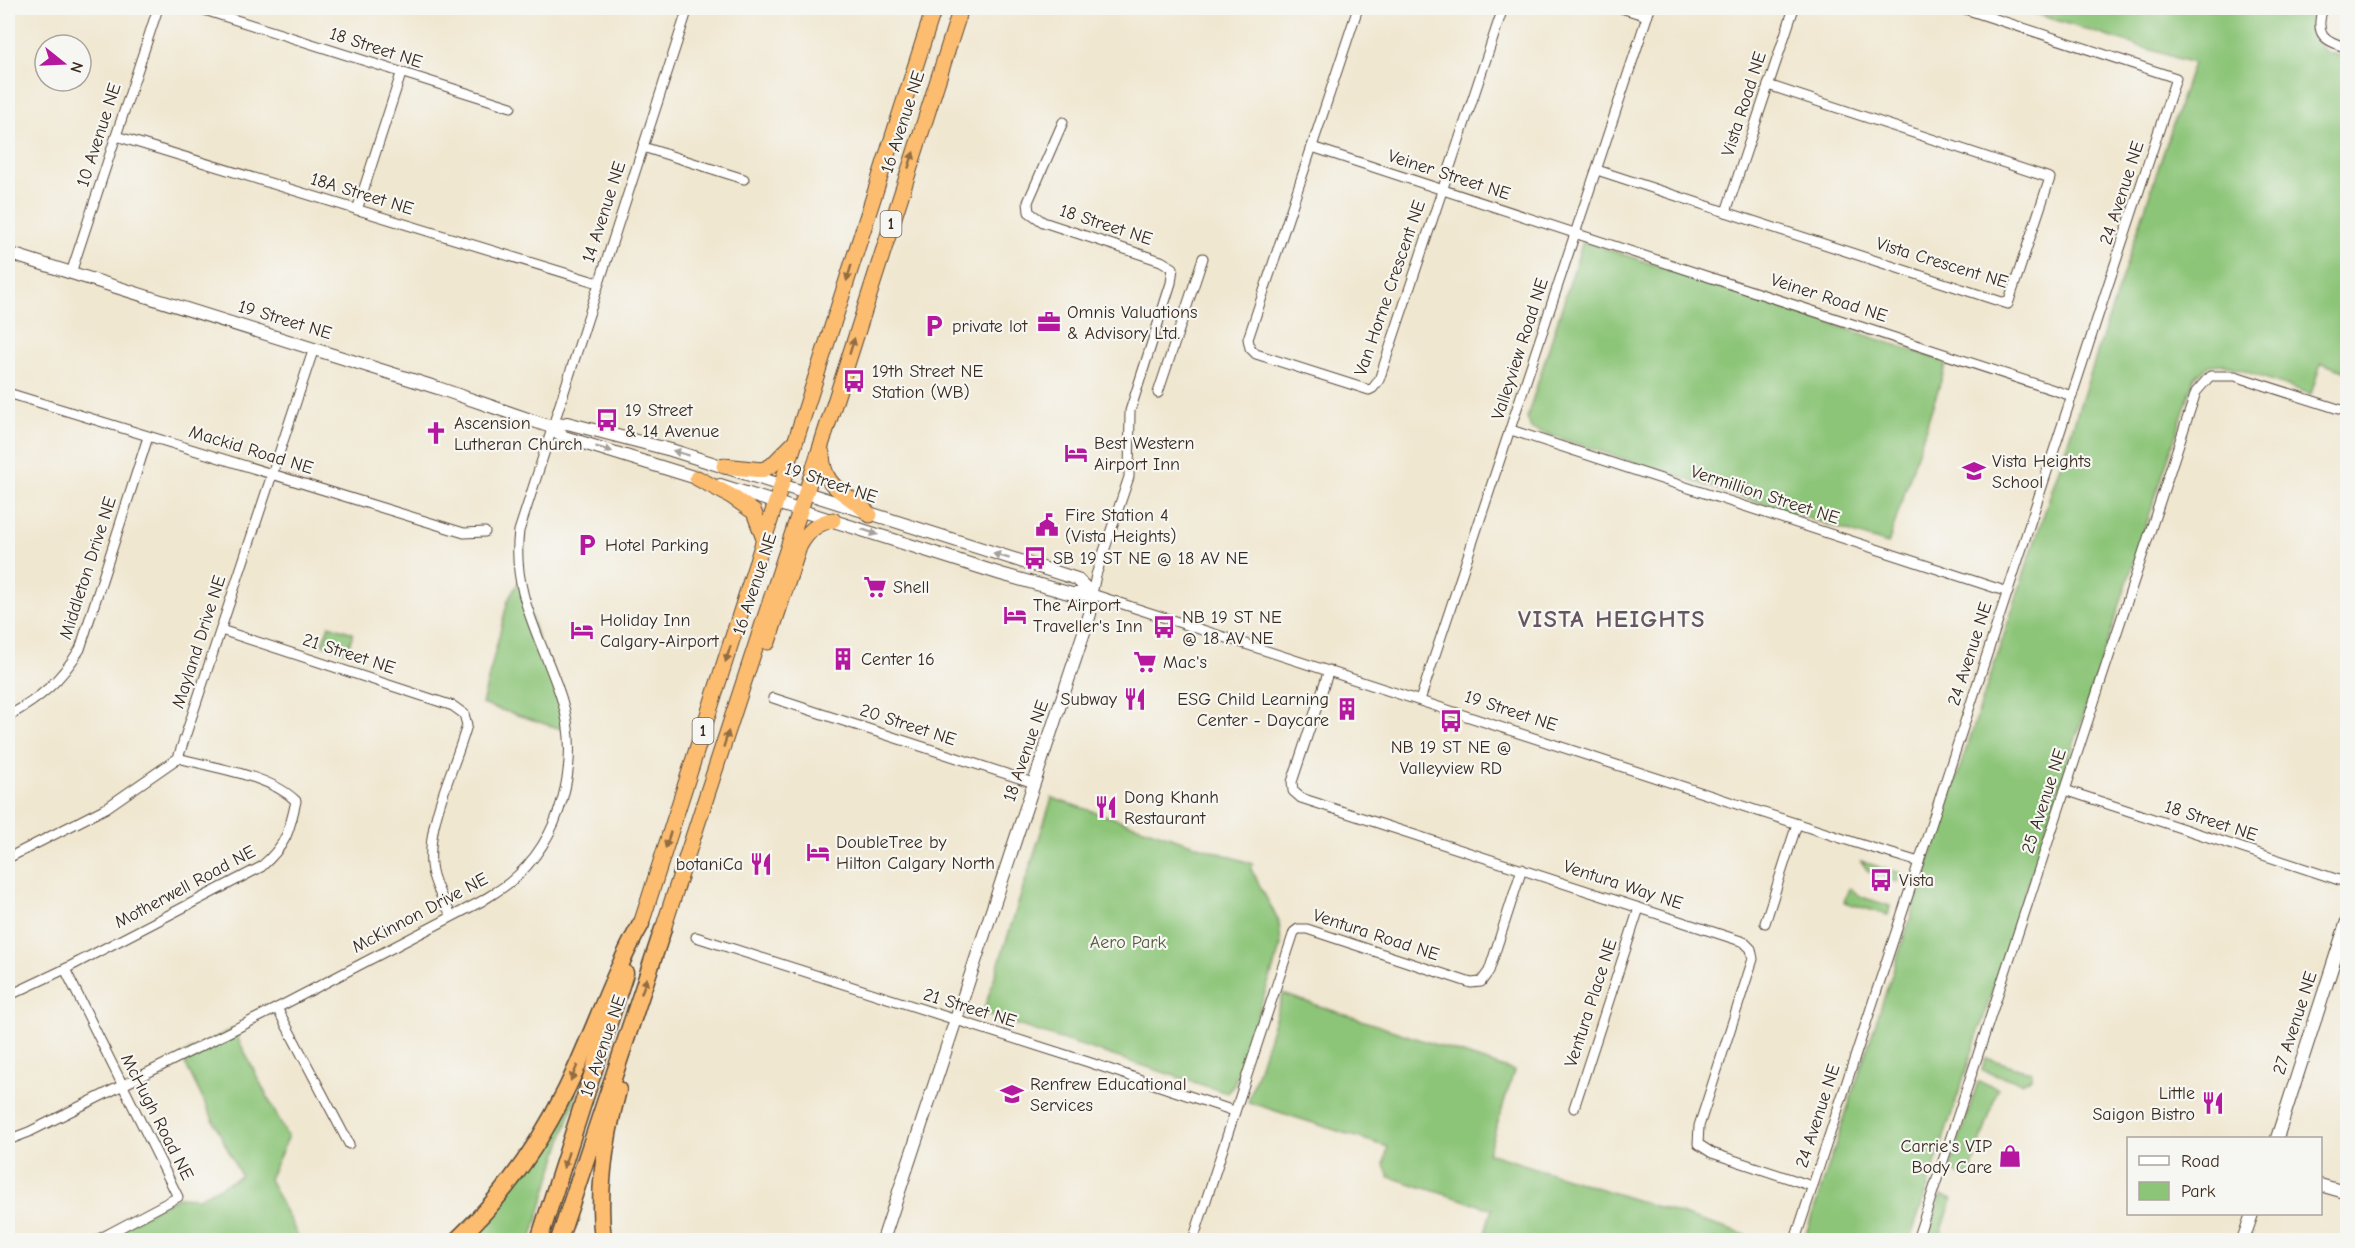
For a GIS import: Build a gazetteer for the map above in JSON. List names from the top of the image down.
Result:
{
  "streets": {
    "highway": ["16 Avenue NE", "1"],
    "street": [
      "18 Street NE",
      "Vista Road NE",
      "10 Avenue NE",
      "Veiner Street NE",
      "24 Avenue NE",
      "18A Street NE",
      "14 Avenue NE",
      "Vista Crescent NE",
      "Van Horne Crescent NE",
      "Veiner Road NE",
      "19 Street NE",
      "Valleyview Road NE",
      "Mackid Road NE",
      "Vermillion Street NE",
      "Middleton Drive NE",
      "Mayland Drive NE",
      "21 Street NE",
      "20 Street NE",
      "18 Avenue NE",
      "25 Avenue NE",
      "Ventura Way NE",
      "Motherwell Road NE",
      "McKinnon Drive NE",
      "Ventura Road NE",
      "Ventura Place NE",
      "27 Avenue NE",
      "McHugh Road NE"
    ]
  },
  "crossings": [
    ["18 Street NE", "18 Avenue NE"],
    ["18 Street NE", "25 Avenue NE"],
    ["Vista Road NE", "Vista Crescent NE"],
    ["16 Avenue NE", "19 Street NE"],
    ["10 Avenue NE", "18A Street NE"],
    ["10 Avenue NE", "19 Street NE"],
    ["Veiner Street NE", "Van Horne Crescent NE"],
    ["Veiner Street NE", "Veiner Road NE"],
    ["Veiner Street NE", "Valleyview Road NE"],
    ["24 Avenue NE", "Veiner Road NE"],
    ["24 Avenue NE", "19 Street NE"],
    ["24 Avenue NE", "Vermillion Street NE"],
    ["24 Avenue NE", "Ventura Way NE"],
    ["18A Street NE", "14 Avenue NE"],
    ["14 Avenue NE", "19 Street NE"],
    ["14 Avenue NE", "McKinnon Drive NE"],
    ["Vista Crescent NE", "Valleyview Road NE"],
    ["Veiner Road NE", "Valleyview Road NE"],
    ["19 Street NE", "Valleyview Road NE"],
    ["19 Street NE", "Mayland Drive NE"],
    ["19 Street NE", "18 Avenue NE"],
    ["19 Street NE", "Ventura Way NE"],
    ["19 Street NE", "McKinnon Drive NE"],
    ["Valleyview Road NE", "Vermillion Street NE"],
    ["Mackid Road NE", "Middleton Drive NE"],
    ["Mackid Road NE", "Mayland Drive NE"],
    ["Mayland Drive NE", "21 Street NE"],
    ["Mayland Drive NE", "Motherwell Road NE"],
    ["21 Street NE", "18 Avenue NE"],
    ["21 Street NE", "McKinnon Drive NE"],
    ["21 Street NE", "Ventura Road NE"],
    ["20 Street NE", "18 Avenue NE"],
    ["Ventura Way NE", "Ventura Road NE"],
    ["Ventura Way NE", "Ventura Place NE"],
    ["Motherwell Road NE", "McHugh Road NE"],
    ["McKinnon Drive NE", "McHugh Road NE"]
  ],
  "districts": ["VISTA HEIGHTS"],
  "parks": ["Aero Park"],
  "places": {
    "office": ["Omnis Valuations & Advisory Ltd."],
    "parking": ["private lot", "Hotel Parking"],
    "bus stop": [
      "19th Street NE Station (WB)",
      "19 Street & 14 Avenue",
      "SB 19 ST NE @ 18 AV NE",
      "NB 19 ST NE @ 18 AV NE",
      "NB 19 ST NE @ Valleyview RD",
      "Vista"
    ],
    "church": ["Ascension Lutheran Church"],
    "hotel": [
      "Best Western Airport Inn",
      "The Airport Traveller's Inn",
      "Holiday Inn Calgary-Airport",
      "DoubleTree by Hilton Calgary North"
    ],
    "school or university": ["Vista Heights School", "Renfrew Educational Services"],
    "public building": ["Fire Station 4 (Vista Heights)"],
    "supermarket": ["Shell", "Mac's"],
    "building": ["Center 16", "ESG Child Learning Center - Daycare"],
    "restaurant": [
      "Subway",
      "Dong Khanh Restaurant",
      "botaniCa",
      "Little Saigon Bistro"
    ],
    "shop": ["Carrie's VIP Body Care"]
  },
  "legend": ["Road", "Park"],
  "north": "right"
}
